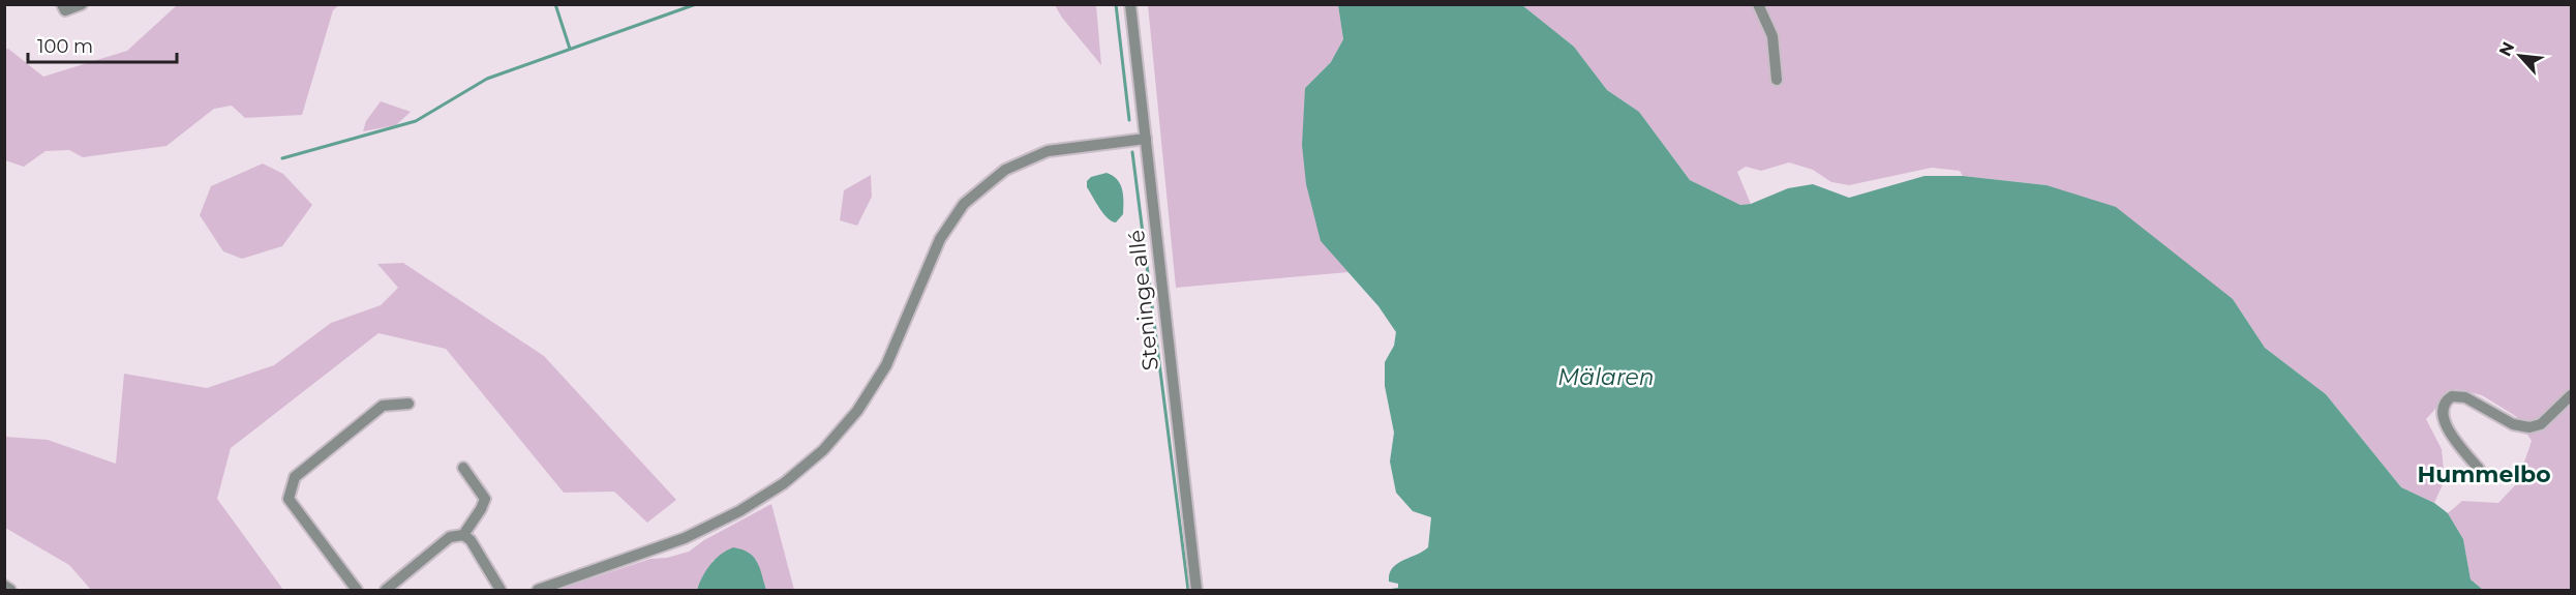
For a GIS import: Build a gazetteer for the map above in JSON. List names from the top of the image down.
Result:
{
  "streets": {
    "street": ["Steninge allé"]
  },
  "districts": ["Hummelbo"],
  "water": ["Mälaren"],
  "scale_bar": "100 m",
  "north": "top left"
}
